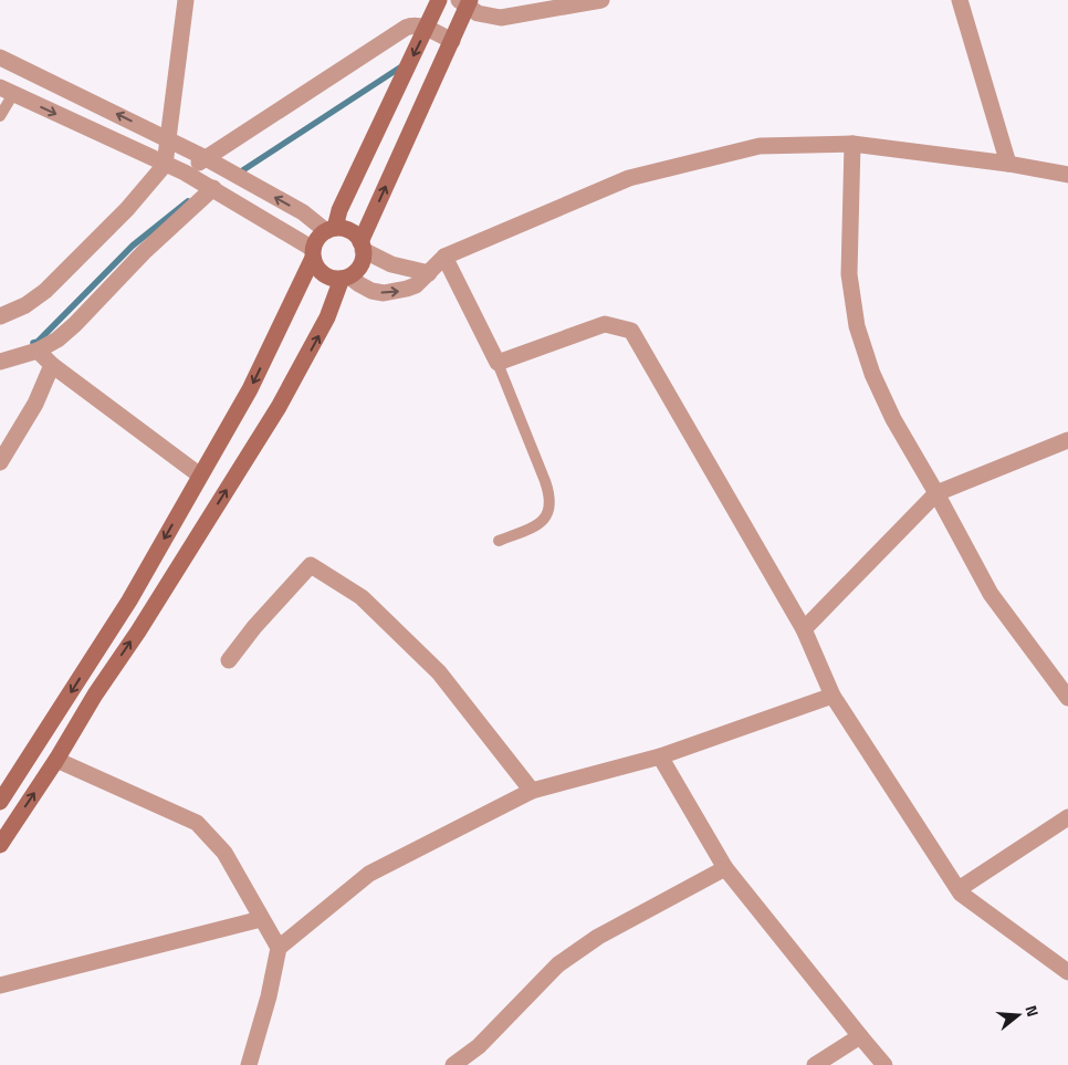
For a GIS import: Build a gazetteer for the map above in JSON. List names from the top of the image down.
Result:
{
  "north": "right"
}
